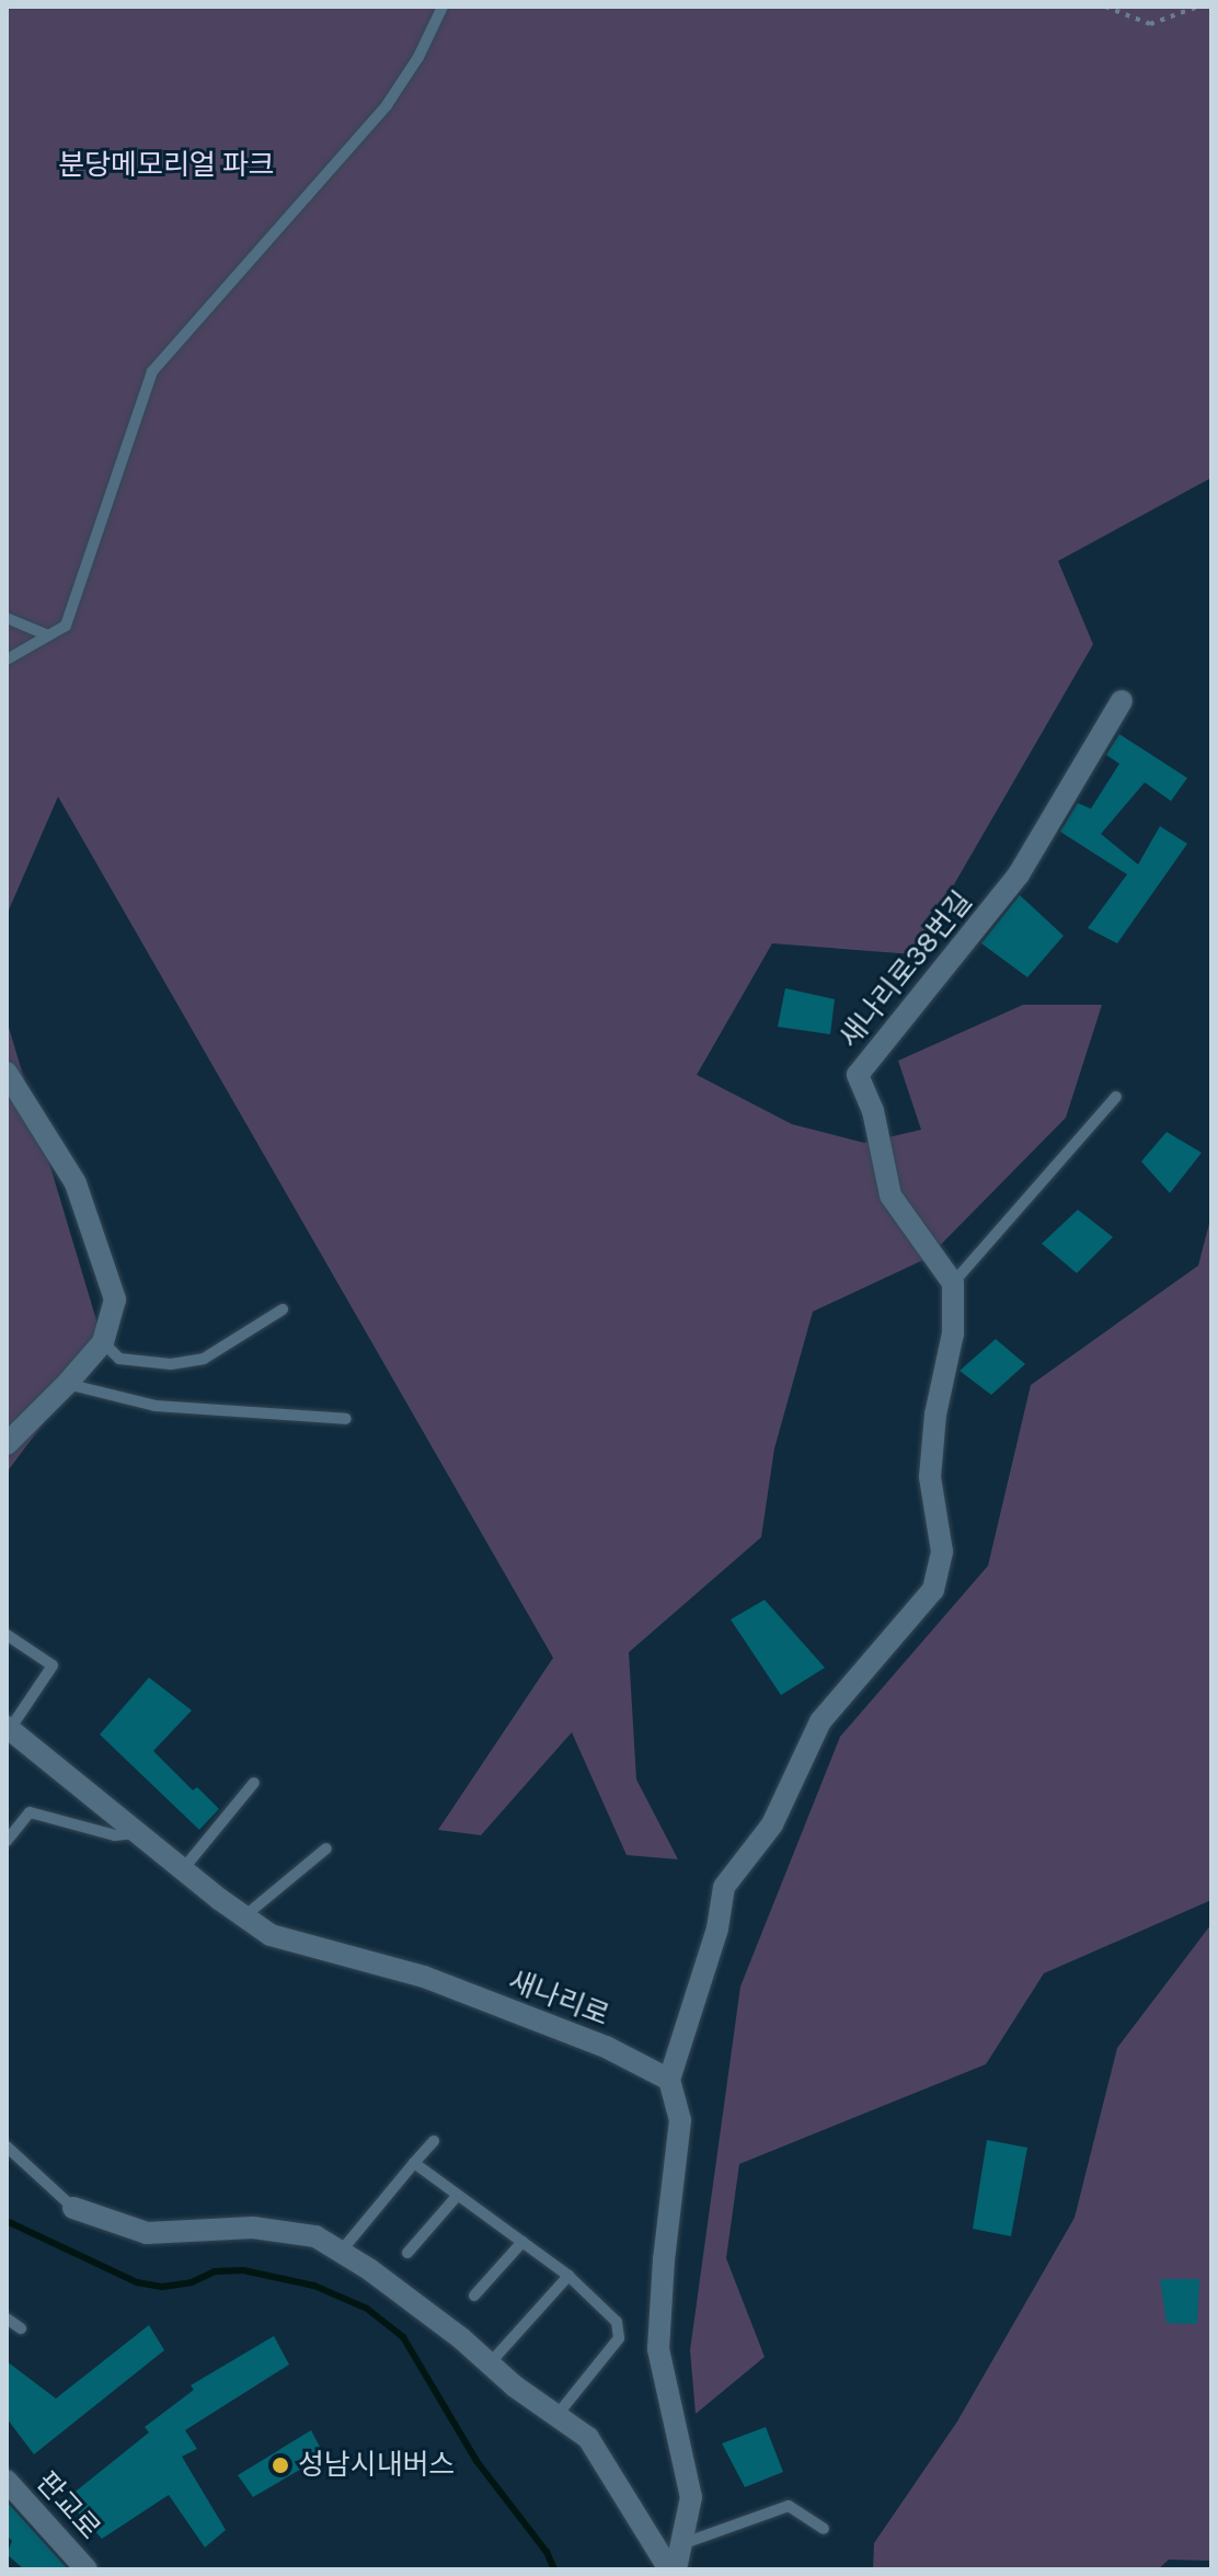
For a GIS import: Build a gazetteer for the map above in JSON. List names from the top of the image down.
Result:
{
  "streets": {
    "street": ["새나리로38번길", "새나리로", "판교로"]
  },
  "parks": ["분당메모리얼 파크"],
  "places": ["성남시내버스"]
}
